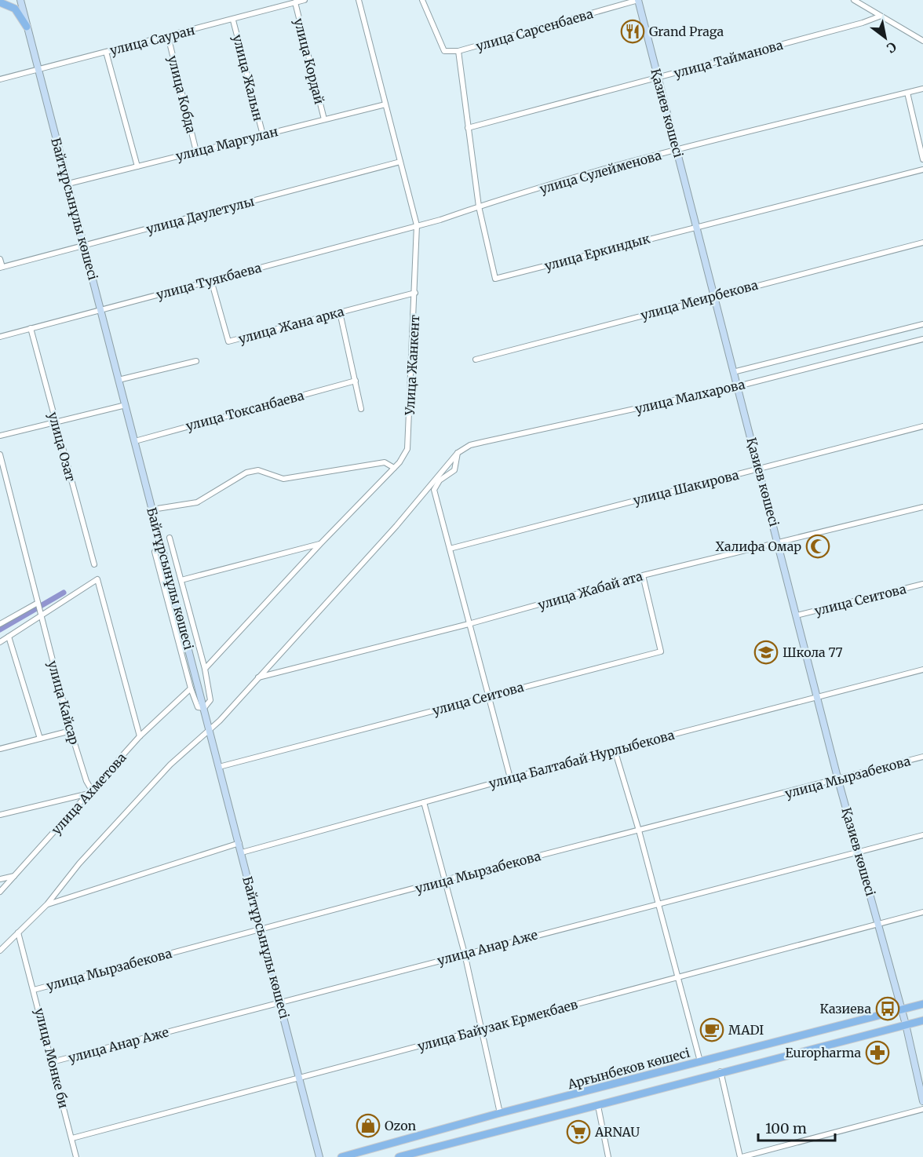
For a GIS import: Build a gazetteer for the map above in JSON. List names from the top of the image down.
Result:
{
  "streets": {
    "main road": ["Қазиев көшесі", "Байтұрсынұлы көшесі", "Арғынбеков көшесі"],
    "street": [
      "улица Сарсенбаева",
      "улица Сауран",
      "улица Тайманова",
      "улица Кордай",
      "улица Жалын",
      "улица Кобда",
      "улица Маргулан",
      "улица Сулейменова",
      "улица Даулетулы",
      "улица Еркиндык",
      "улица Туякбаева",
      "улица Меирбекова",
      "улица Жана арка",
      "Улица Жанкент",
      "улица Малхарова",
      "улица Токсанбаева",
      "улица Озат",
      "улица Шакирова",
      "улица Жабай ата",
      "улица Сеитова",
      "улица Кайсар",
      "улица Балтабай Нурлыбекова",
      "улица Мырзабекова",
      "улица Ахметова",
      "улица Анар Аже",
      "улица Байузак Ермекбаев",
      "улица Монке би"
    ]
  },
  "crossings": [
    ["улица Сарсенбаева", "Қазиев көшесі"],
    ["улица Сарсенбаева", "улица Еркиндык"],
    ["улица Сауран", "улица Кордай"],
    ["улица Сауран", "улица Жалын"],
    ["улица Сауран", "улица Кобда"],
    ["улица Сауран", "Байтұрсынұлы көшесі"],
    ["улица Тайманова", "Қазиев көшесі"],
    ["улица Тайманова", "улица Еркиндык"],
    ["улица Кордай", "улица Маргулан"],
    ["улица Жалын", "улица Маргулан"],
    ["улица Кобда", "улица Маргулан"],
    ["Қазиев көшесі", "улица Сулейменова"],
    ["Қазиев көшесі", "улица Еркиндык"],
    ["Қазиев көшесі", "улица Меирбекова"],
    ["Қазиев көшесі", "улица Малхарова"],
    ["Қазиев көшесі", "улица Шакирова"],
    ["Қазиев көшесі", "улица Жабай ата"],
    ["Қазиев көшесі", "улица Сеитова"],
    ["Қазиев көшесі", "улица Балтабай Нурлыбекова"],
    ["Қазиев көшесі", "улица Мырзабекова"],
    ["Қазиев көшесі", "улица Анар Аже"],
    ["Қазиев көшесі", "улица Байузак Ермекбаев"],
    ["Қазиев көшесі", "Арғынбеков көшесі"],
    ["улица Маргулан", "Байтұрсынұлы көшесі"],
    ["улица Маргулан", "Улица Жанкент"],
    ["улица Сулейменова", "улица Еркиндык"],
    ["улица Сулейменова", "улица Туякбаева"],
    ["улица Сулейменова", "Улица Жанкент"],
    ["Байтұрсынұлы көшесі", "улица Даулетулы"],
    ["Байтұрсынұлы көшесі", "улица Туякбаева"],
    ["Байтұрсынұлы көшесі", "улица Токсанбаева"],
    ["Байтұрсынұлы көшесі", "улица Сеитова"],
    ["Байтұрсынұлы көшесі", "улица Балтабай Нурлыбекова"],
    ["Байтұрсынұлы көшесі", "улица Мырзабекова"],
    ["Байтұрсынұлы көшесі", "улица Анар Аже"],
    ["Байтұрсынұлы көшесі", "улица Байузак Ермекбаев"],
    ["улица Даулетулы", "Улица Жанкент"],
    ["улица Туякбаева", "улица Жана арка"],
    ["улица Туякбаева", "Улица Жанкент"],
    ["улица Туякбаева", "улица Озат"],
    ["улица Жана арка", "Улица Жанкент"],
    ["улица Жабай ата", "улица Сеитова"],
    ["улица Кайсар", "улица Ахметова"],
    ["улица Мырзабекова", "улица Монке би"],
    ["улица Анар Аже", "улица Монке би"],
    ["улица Байузак Ермекбаев", "улица Монке би"]
  ],
  "places": {
    "restaurant": ["Grand Praga"],
    "mosque": ["Халифа Омар"],
    "school or university": ["Школа 77"],
    "bus stop": ["Казиева"],
    "cafe": ["MADI"],
    "pharmacy": ["Europharma"],
    "shop": ["Ozon"],
    "supermarket": ["ARNAU"]
  },
  "scale_bar": "100 m",
  "north": "bottom right"
}
